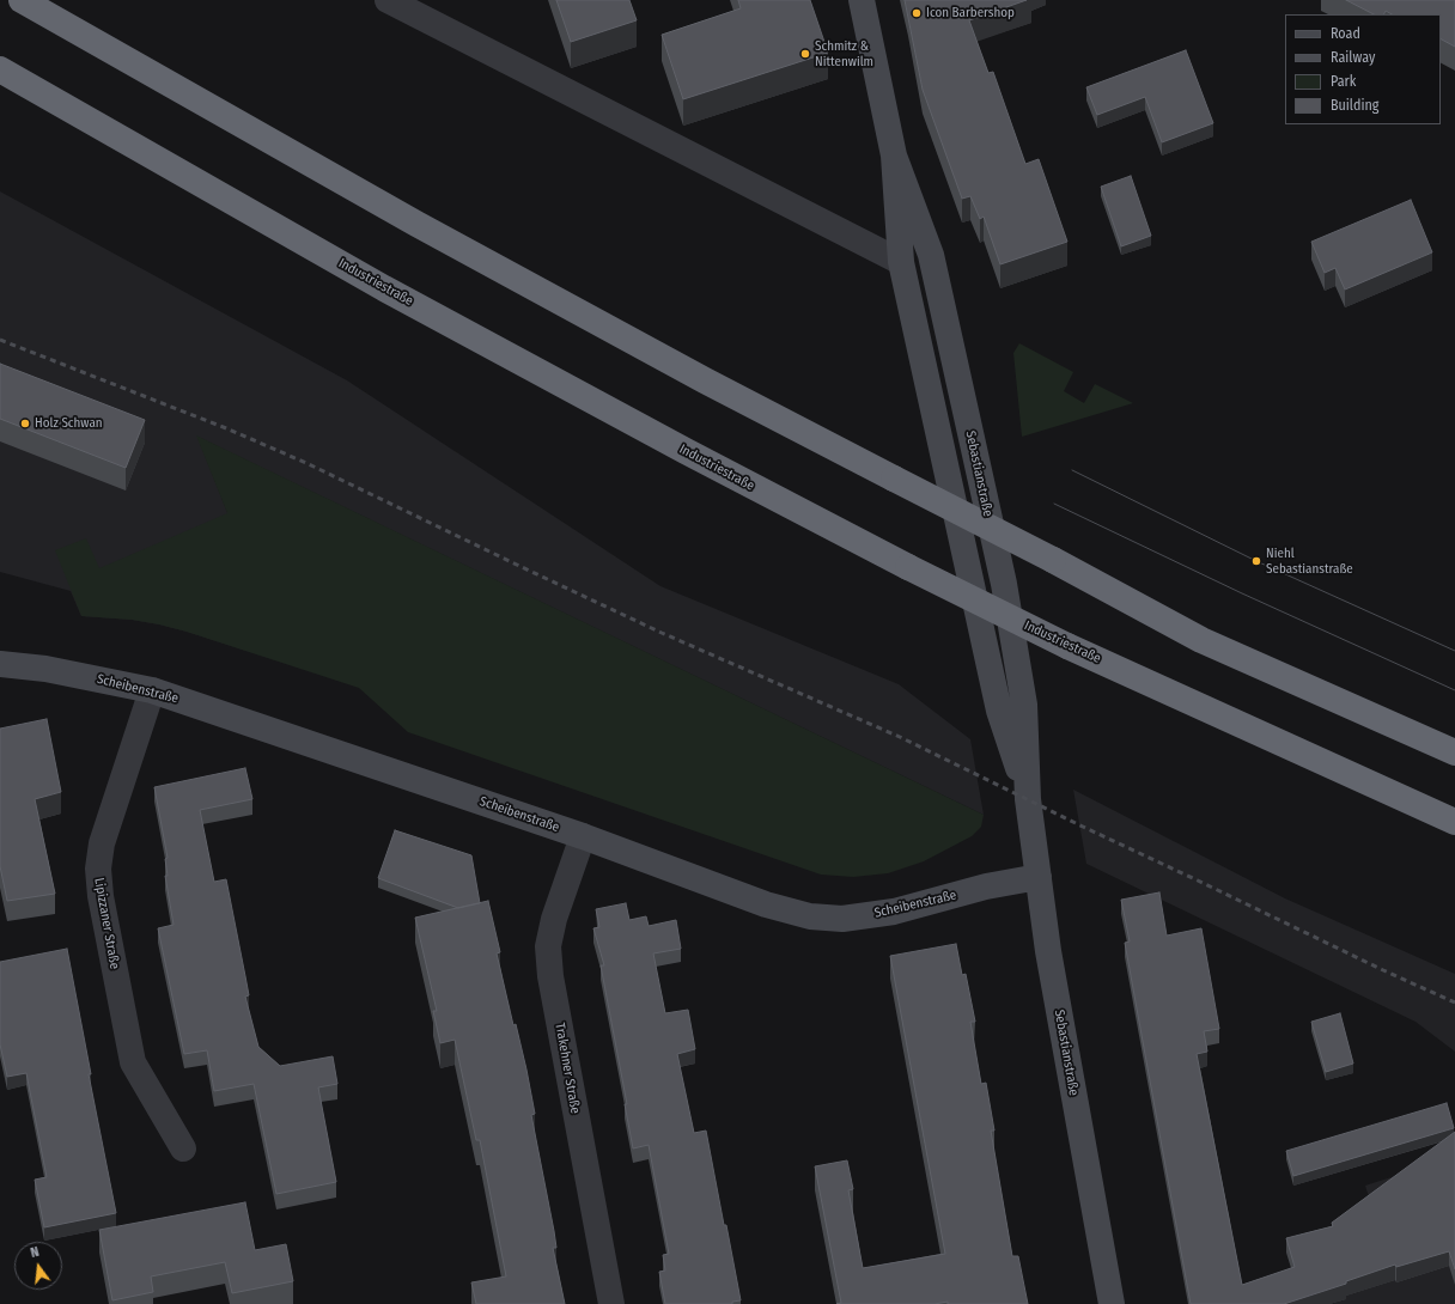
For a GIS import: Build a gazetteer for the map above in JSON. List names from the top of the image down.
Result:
{
  "streets": {
    "highway": ["Industriestraße"],
    "street": [
      "Sebastianstraße",
      "Scheibenstraße",
      "Lipizzaner Straße",
      "Trakehner Straße"
    ]
  },
  "crossings": [
    ["Sebastianstraße", "Scheibenstraße"],
    ["Scheibenstraße", "Lipizzaner Straße"],
    ["Scheibenstraße", "Trakehner Straße"]
  ],
  "places": [
    "Icon Barbershop",
    "Schmitz & Nittenwilm",
    "Holz Schwan",
    "Niehl Sebastianstraße"
  ],
  "legend": [
    "Road",
    "Railway",
    "Park",
    "Building"
  ],
  "north": "top"
}
